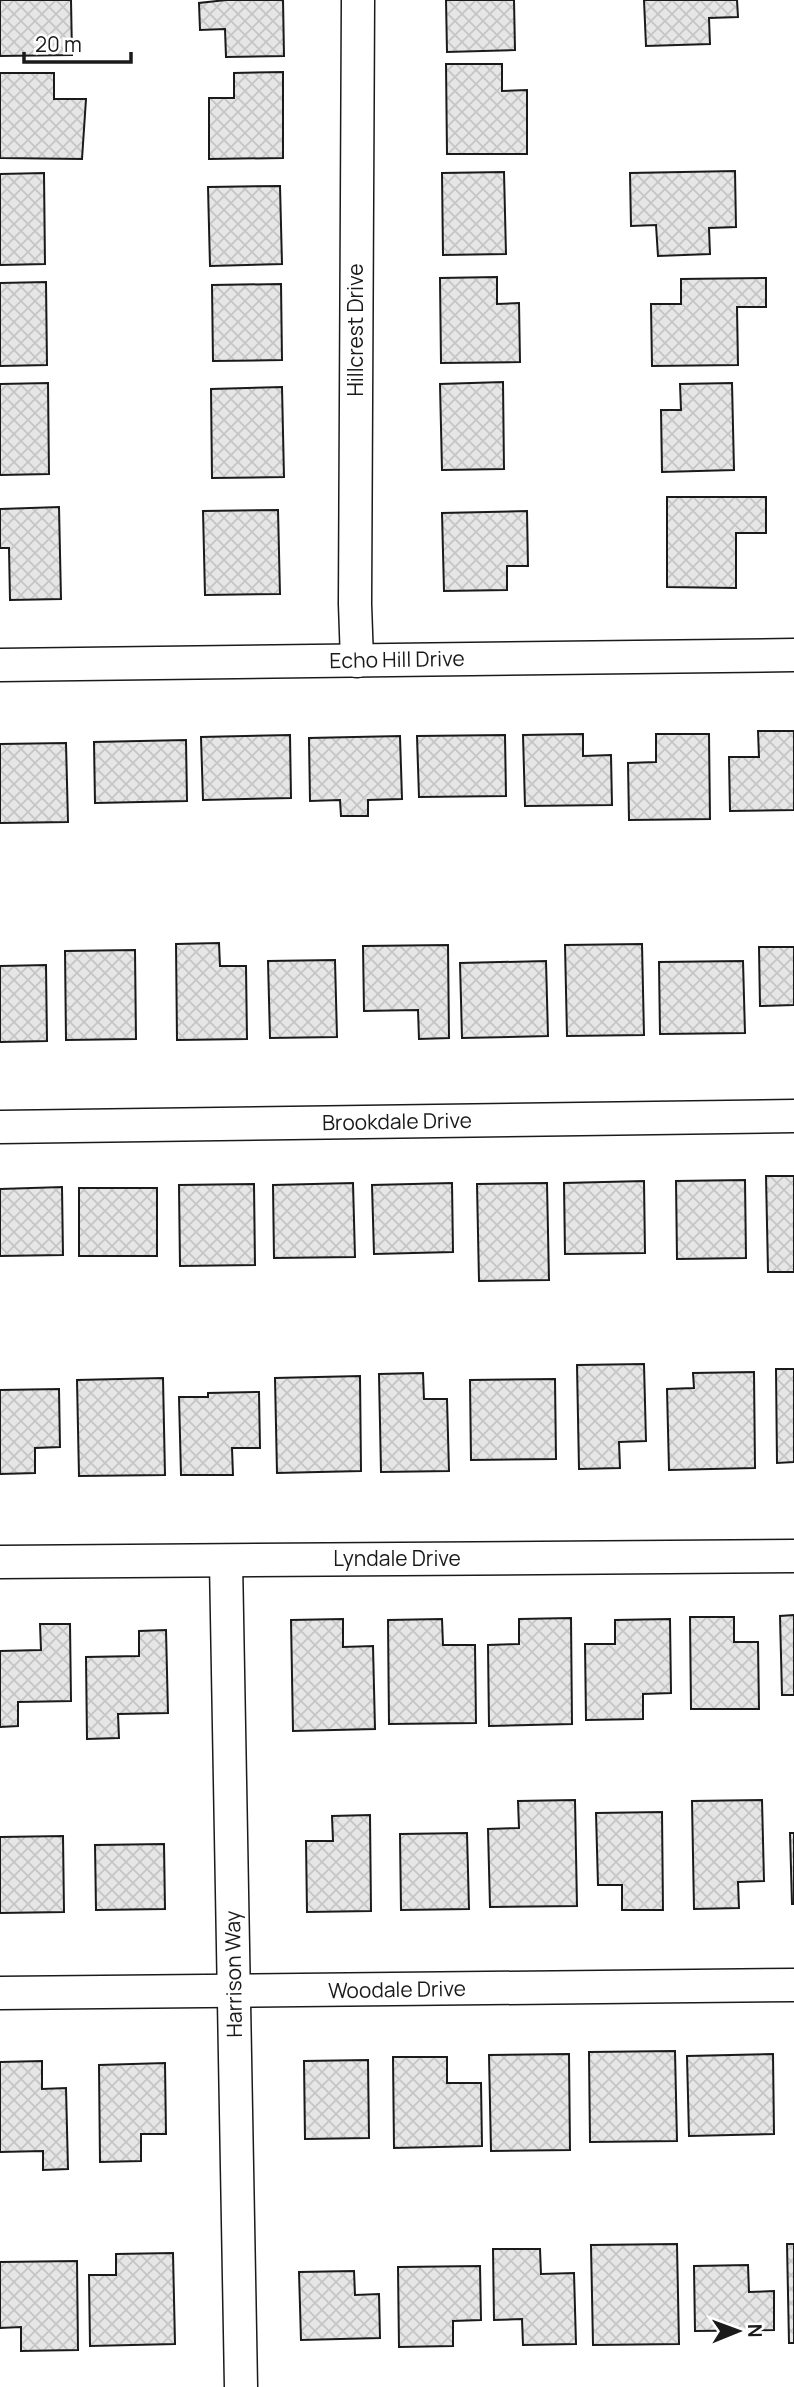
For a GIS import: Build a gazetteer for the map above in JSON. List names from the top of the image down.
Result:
{
  "streets": {
    "street": [
      "Hillcrest Drive",
      "Echo Hill Drive",
      "Brookdale Drive",
      "Lyndale Drive",
      "Harrison Way",
      "Woodale Drive"
    ]
  },
  "crossings": [
    ["Hillcrest Drive", "Echo Hill Drive"],
    ["Lyndale Drive", "Harrison Way"],
    ["Harrison Way", "Woodale Drive"]
  ],
  "scale_bar": "20 m",
  "north": "right"
}
